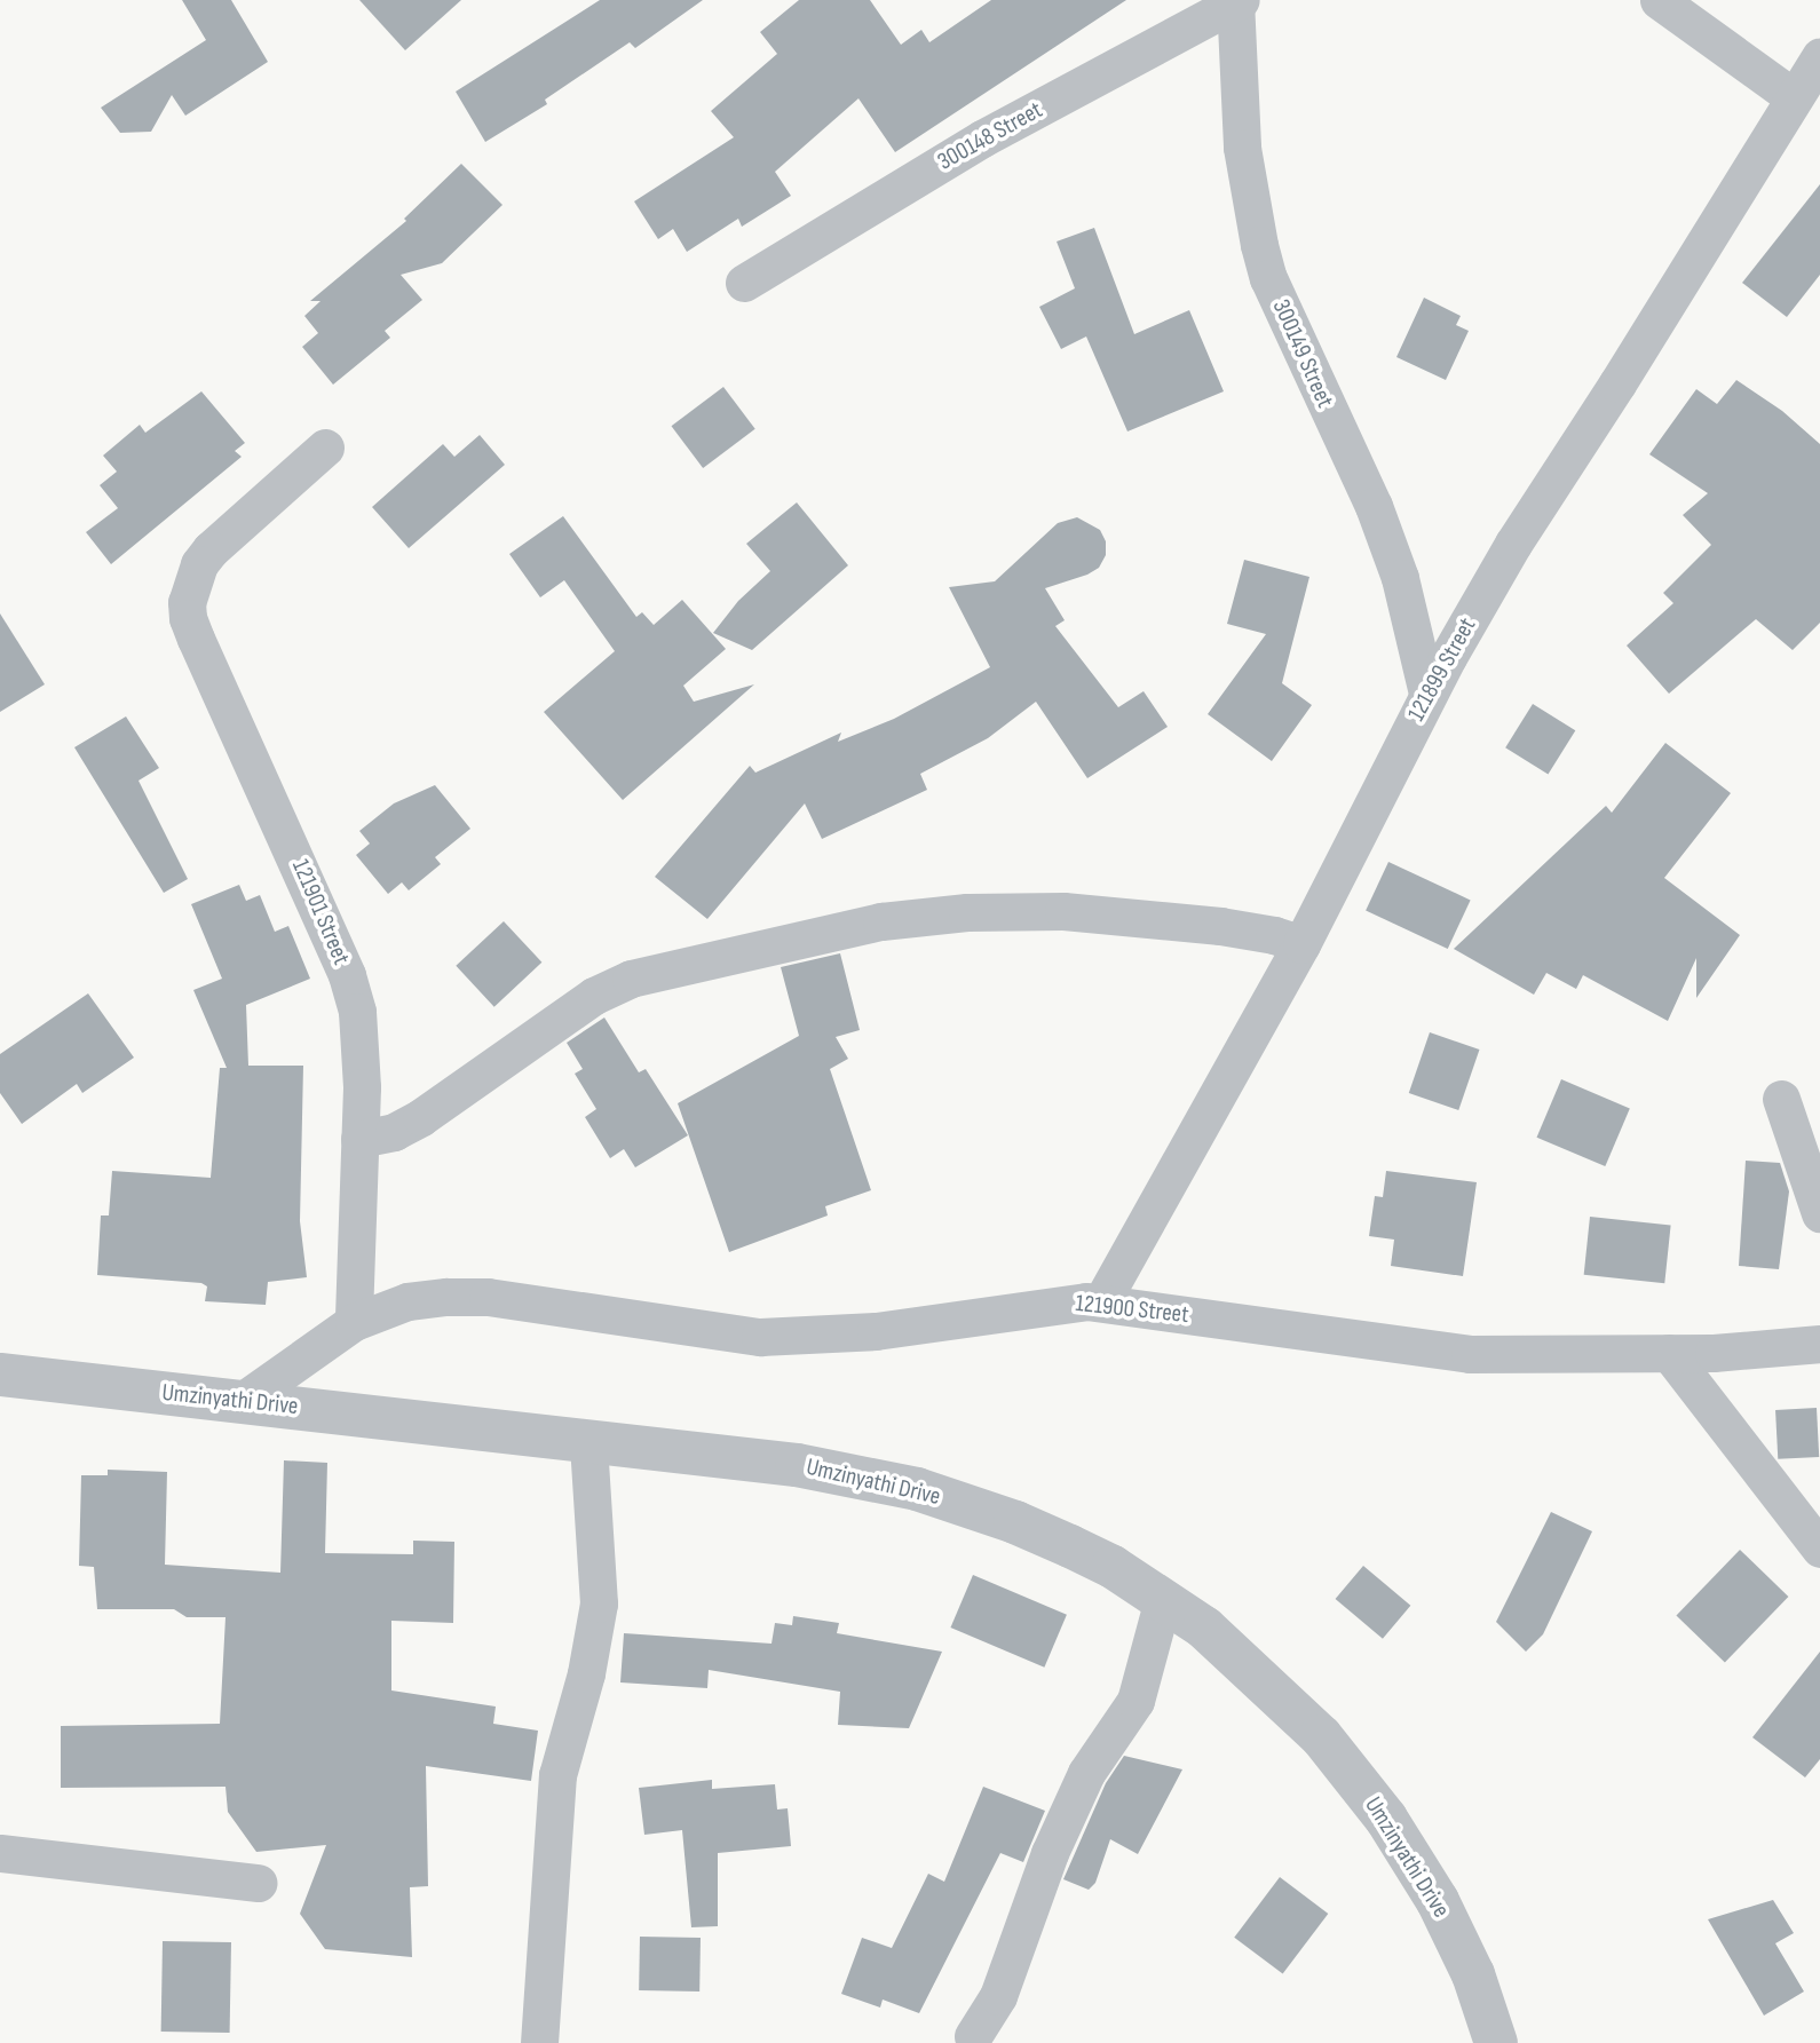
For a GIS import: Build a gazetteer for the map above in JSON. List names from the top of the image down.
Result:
{
  "streets": {
    "street": [
      "300148 Street",
      "300149 Street",
      "121899 Street",
      "121901 Street",
      "121900 Street",
      "Umzinyathi Drive"
    ]
  },
  "crossings": [
    ["300148 Street", "300149 Street"],
    ["300149 Street", "121899 Street"],
    ["121899 Street", "121900 Street"],
    ["121901 Street", "121900 Street"]
  ]
}
